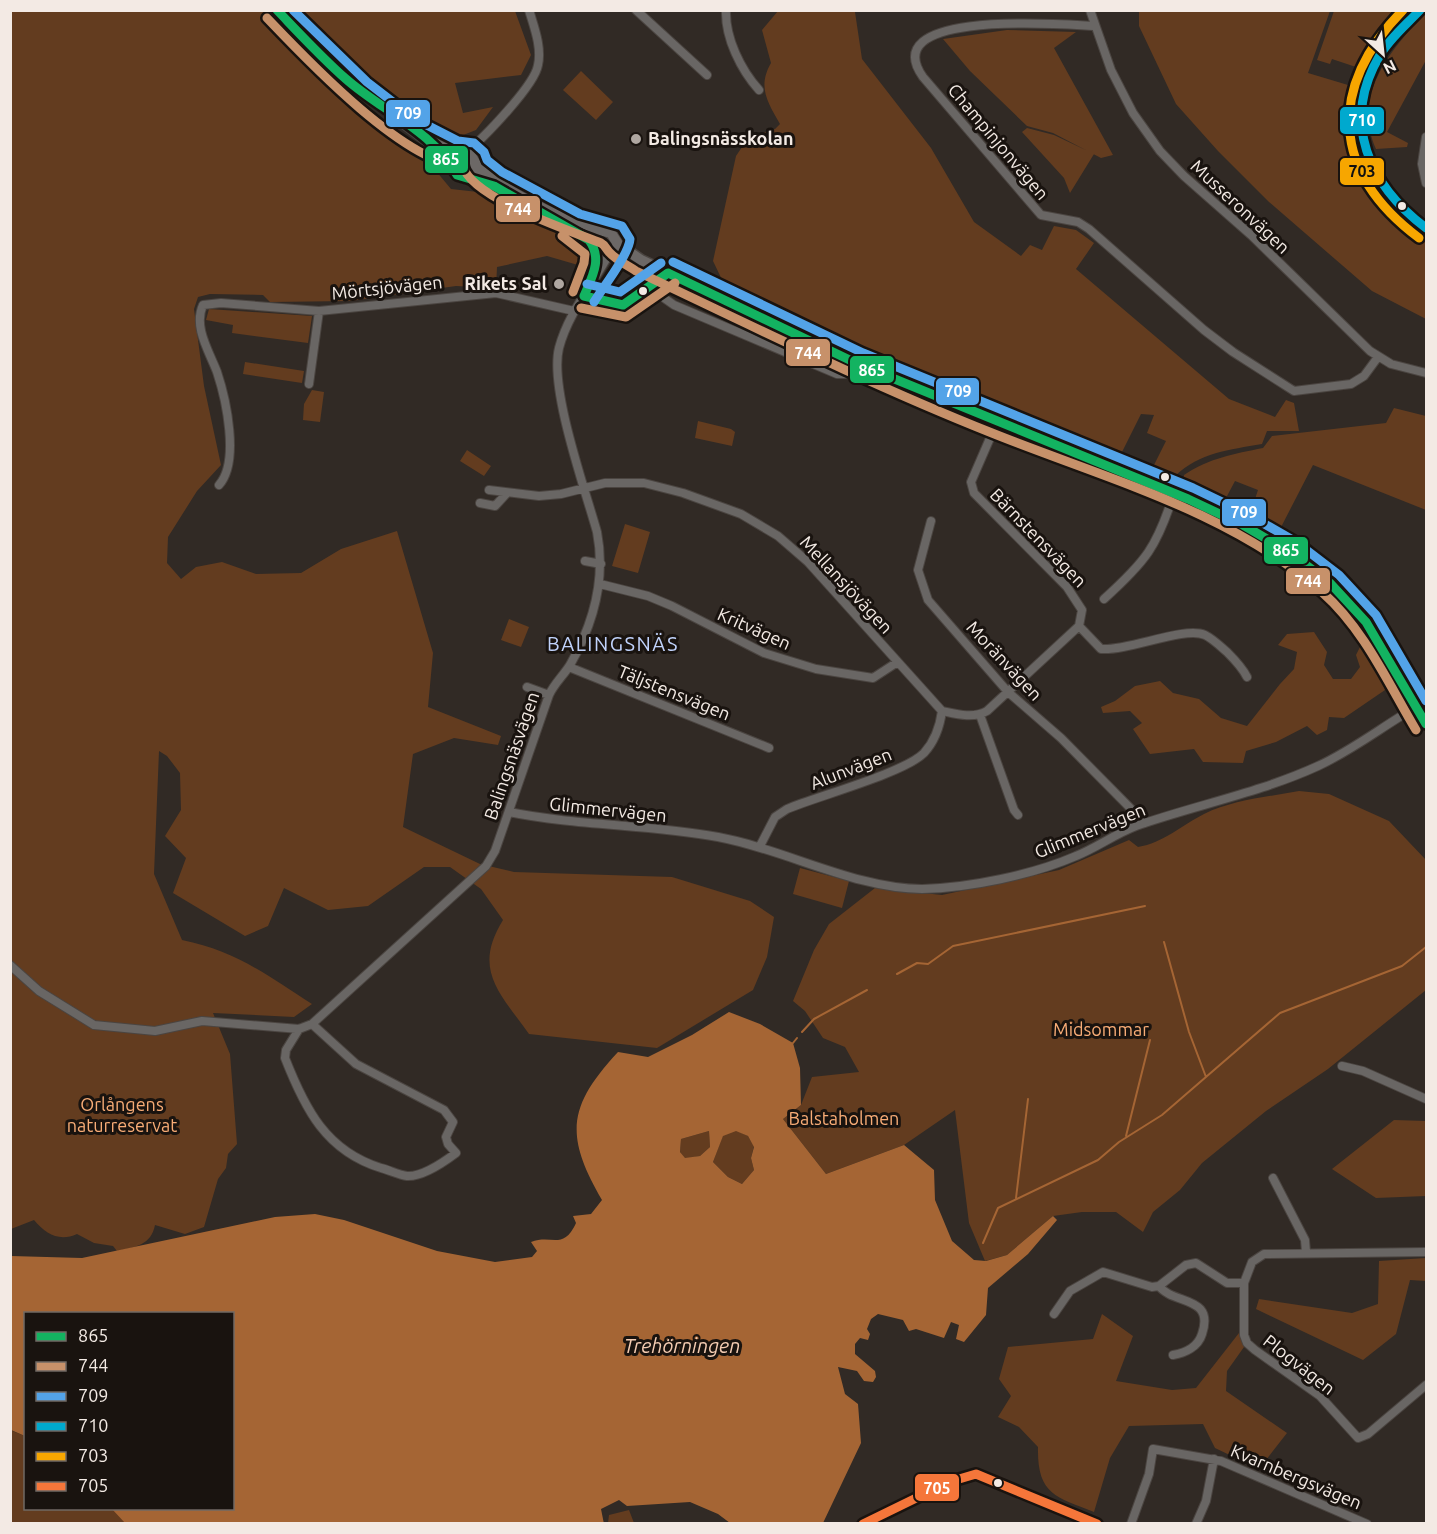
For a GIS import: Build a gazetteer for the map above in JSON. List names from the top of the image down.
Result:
{
  "streets": {
    "street": [
      "Champinjonvägen",
      "Musseronvägen",
      "Mörtsjövägen",
      "Bärnstensvägen",
      "Mellansjövägen",
      "Kritvägen",
      "Moränvägen",
      "Täljstensvägen",
      "Balingsnäsvägen",
      "Alunvägen",
      "Glimmervägen",
      "Plogvägen",
      "Kvarnbergsvägen"
    ]
  },
  "crossings": [
    ["Champinjonvägen", "Musseronvägen"],
    ["Mörtsjövägen", "Balingsnäsvägen"],
    ["Mellansjövägen", "Kritvägen"],
    ["Mellansjövägen", "Balingsnäsvägen"],
    ["Mellansjövägen", "Alunvägen"],
    ["Kritvägen", "Balingsnäsvägen"],
    ["Moränvägen", "Glimmervägen"],
    ["Täljstensvägen", "Balingsnäsvägen"],
    ["Balingsnäsvägen", "Glimmervägen"],
    ["Alunvägen", "Glimmervägen"]
  ],
  "districts": ["BALINGSNÄS"],
  "water": ["Trehörningen"],
  "parks": ["Midsommar", "Orlångens naturreservat", "Balstaholmen"],
  "places": ["Balingsnässkolan", "Rikets Sal"],
  "lines": [
    "transit line 865",
    "transit line 709",
    "transit line 710",
    "transit line 703",
    "transit line 744",
    "transit line 705"
  ],
  "legend": [
    "865",
    "744",
    "709",
    "710",
    "703",
    "705"
  ],
  "north": "bottom right"
}
